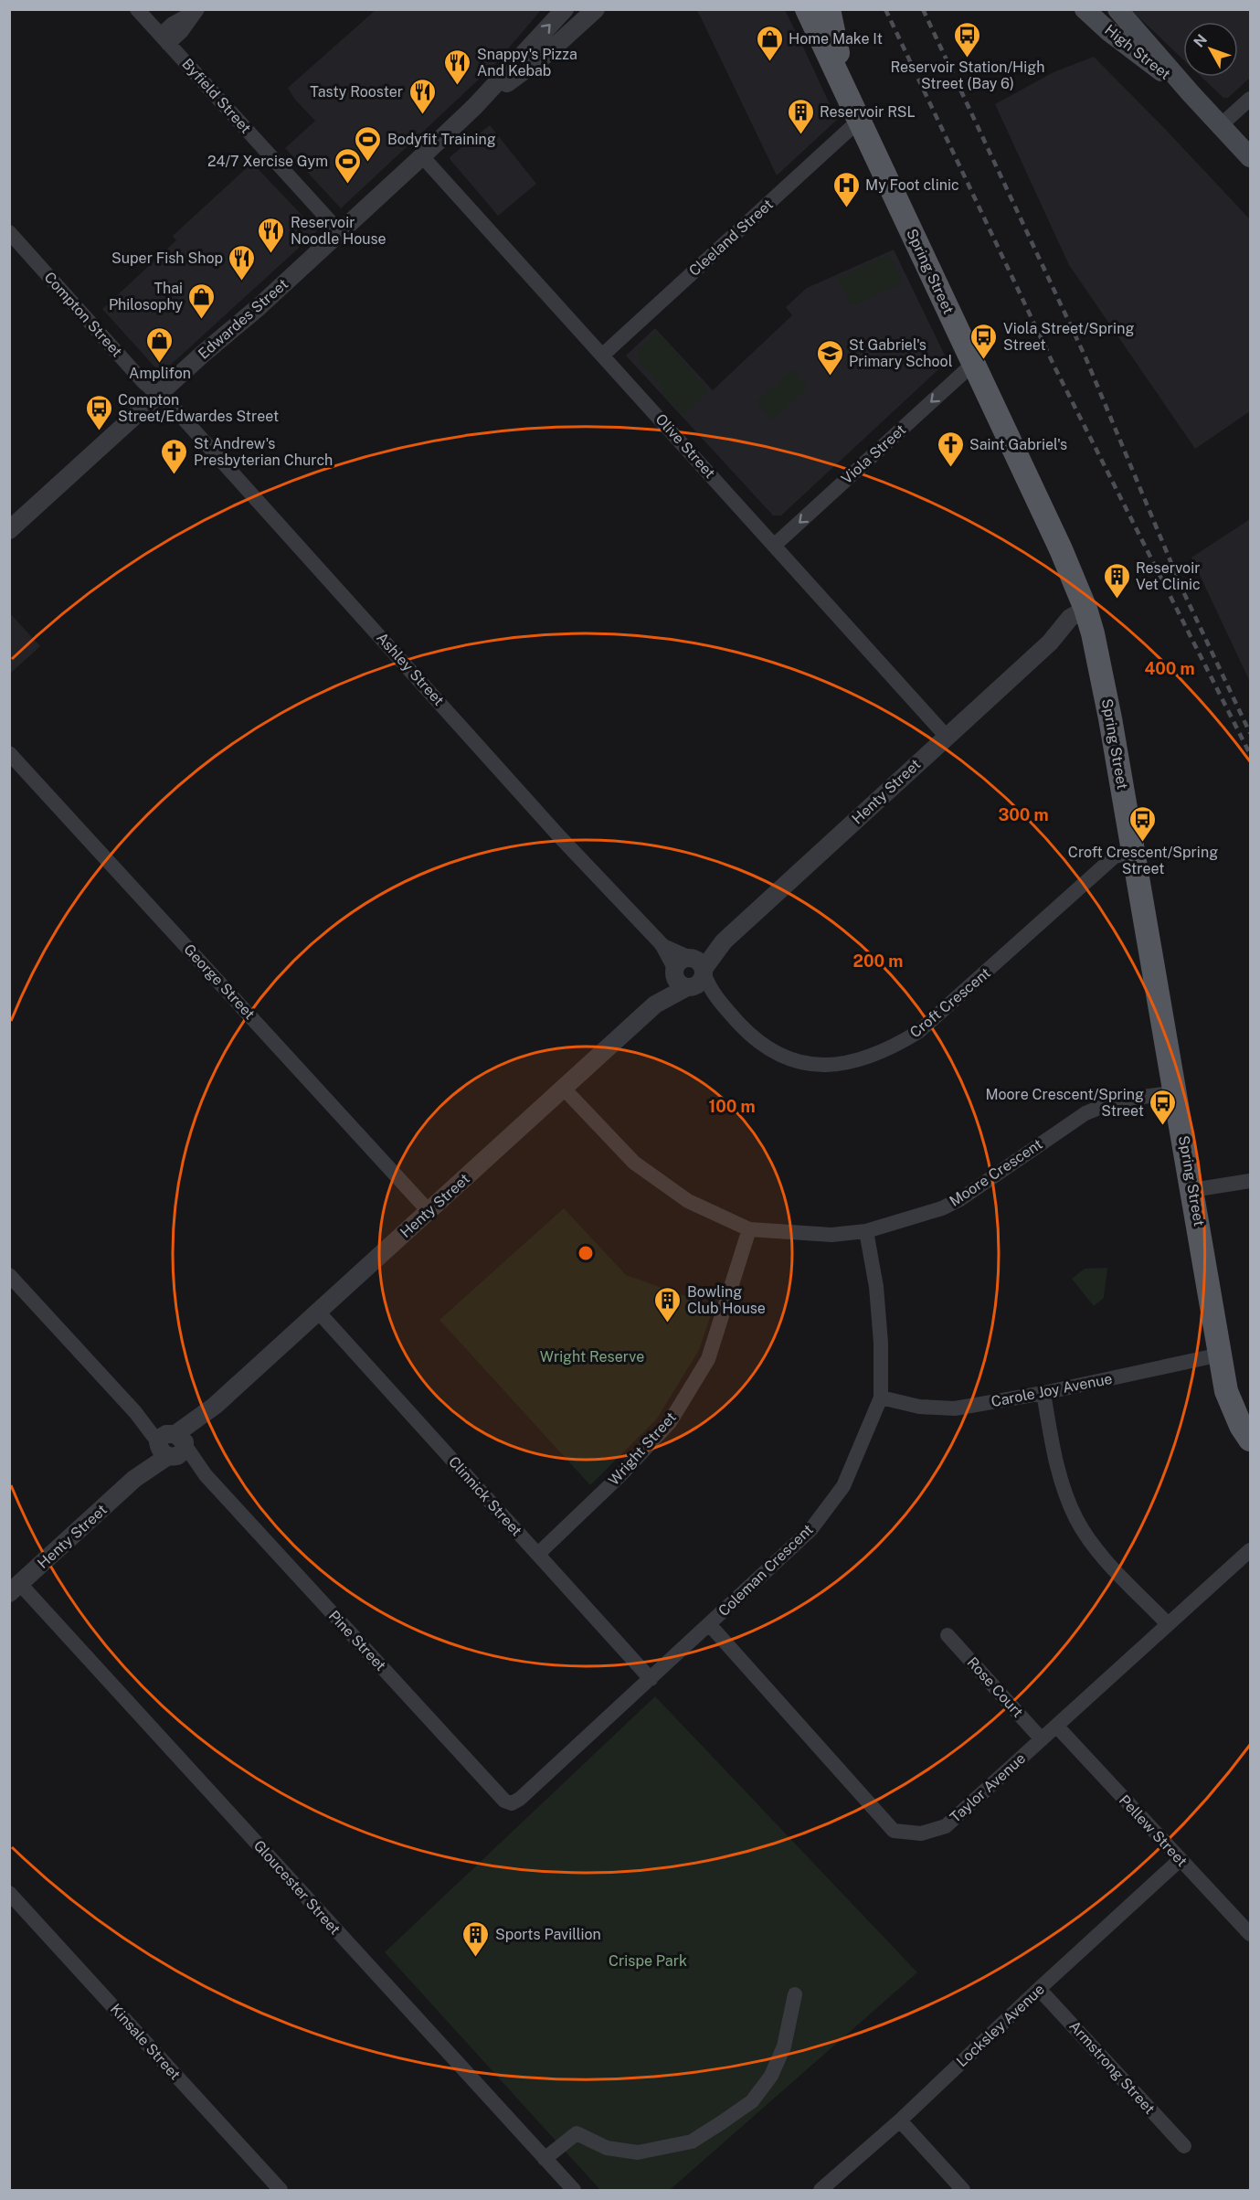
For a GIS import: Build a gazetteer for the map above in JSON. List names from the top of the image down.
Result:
{
  "streets": {
    "main road": ["High Street", "Spring Street"],
    "street": [
      "Byfield Street",
      "Cleeland Street",
      "Compton Street",
      "Edwardes Street",
      "Olive Street",
      "Viola Street",
      "Ashley Street",
      "Henty Street",
      "George Street",
      "Croft Crescent",
      "Moore Crescent",
      "Carole Joy Avenue",
      "Wright Street",
      "Clinnick Street",
      "Coleman Crescent",
      "Pine Street",
      "Rose Court",
      "Taylor Avenue",
      "Pellew Street",
      "Gloucester Street",
      "Locksley Avenue",
      "Kinsale Street",
      "Armstrong Street"
    ]
  },
  "crossings": [
    ["Byfield Street", "Edwardes Street"],
    ["Cleeland Street", "Spring Street"],
    ["Cleeland Street", "Olive Street"],
    ["Spring Street", "Viola Street"],
    ["Spring Street", "Henty Street"],
    ["Spring Street", "Croft Crescent"],
    ["Spring Street", "Moore Crescent"],
    ["Spring Street", "Carole Joy Avenue"],
    ["Compton Street", "Edwardes Street"],
    ["Compton Street", "Ashley Street"],
    ["Edwardes Street", "Olive Street"],
    ["Edwardes Street", "Ashley Street"],
    ["Olive Street", "Viola Street"],
    ["Olive Street", "Henty Street"],
    ["Ashley Street", "Henty Street"],
    ["Ashley Street", "Croft Crescent"],
    ["Henty Street", "George Street"],
    ["Henty Street", "Croft Crescent"],
    ["Henty Street", "Moore Crescent"],
    ["Henty Street", "Clinnick Street"],
    ["Henty Street", "Pine Street"],
    ["Henty Street", "Gloucester Street"],
    ["Moore Crescent", "Wright Street"],
    ["Moore Crescent", "Coleman Crescent"],
    ["Carole Joy Avenue", "Coleman Crescent"],
    ["Wright Street", "Clinnick Street"],
    ["Clinnick Street", "Coleman Crescent"],
    ["Coleman Crescent", "Pine Street"],
    ["Coleman Crescent", "Taylor Avenue"],
    ["Rose Court", "Taylor Avenue"],
    ["Taylor Avenue", "Pellew Street"],
    ["Pellew Street", "Locksley Avenue"],
    ["Locksley Avenue", "Armstrong Street"]
  ],
  "one_way": ["Viola Street"],
  "parks": ["Wright Reserve", "Crispe Park"],
  "places": {
    "bus stop": [
      "Reservoir Station/High Street (Bay 6)",
      "Viola Street/Spring Street",
      "Compton Street/Edwardes Street",
      "Croft Crescent/Spring Street",
      "Moore Crescent/Spring Street"
    ],
    "shop": ["Home Make It", "Thai Philosophy", "Amplifon"],
    "restaurant": [
      "Snappy's Pizza And Kebab",
      "Tasty Rooster",
      "Reservoir Noodle House",
      "Super Fish Shop"
    ],
    "building": [
      "Reservoir RSL",
      "Reservoir Vet Clinic",
      "Bowling Club House",
      "Sports Pavillion"
    ],
    "sports": ["Bodyfit Training", "24/7 Xercise Gym"],
    "hospital": ["My Foot clinic"],
    "school or university": ["St Gabriel's Primary School"],
    "church": ["Saint Gabriel's", "St Andrew's Presbyterian Church"]
  },
  "north": "top left",
  "rings": [
    "400 m",
    "300 m",
    "200 m",
    "100 m"
  ]
}
